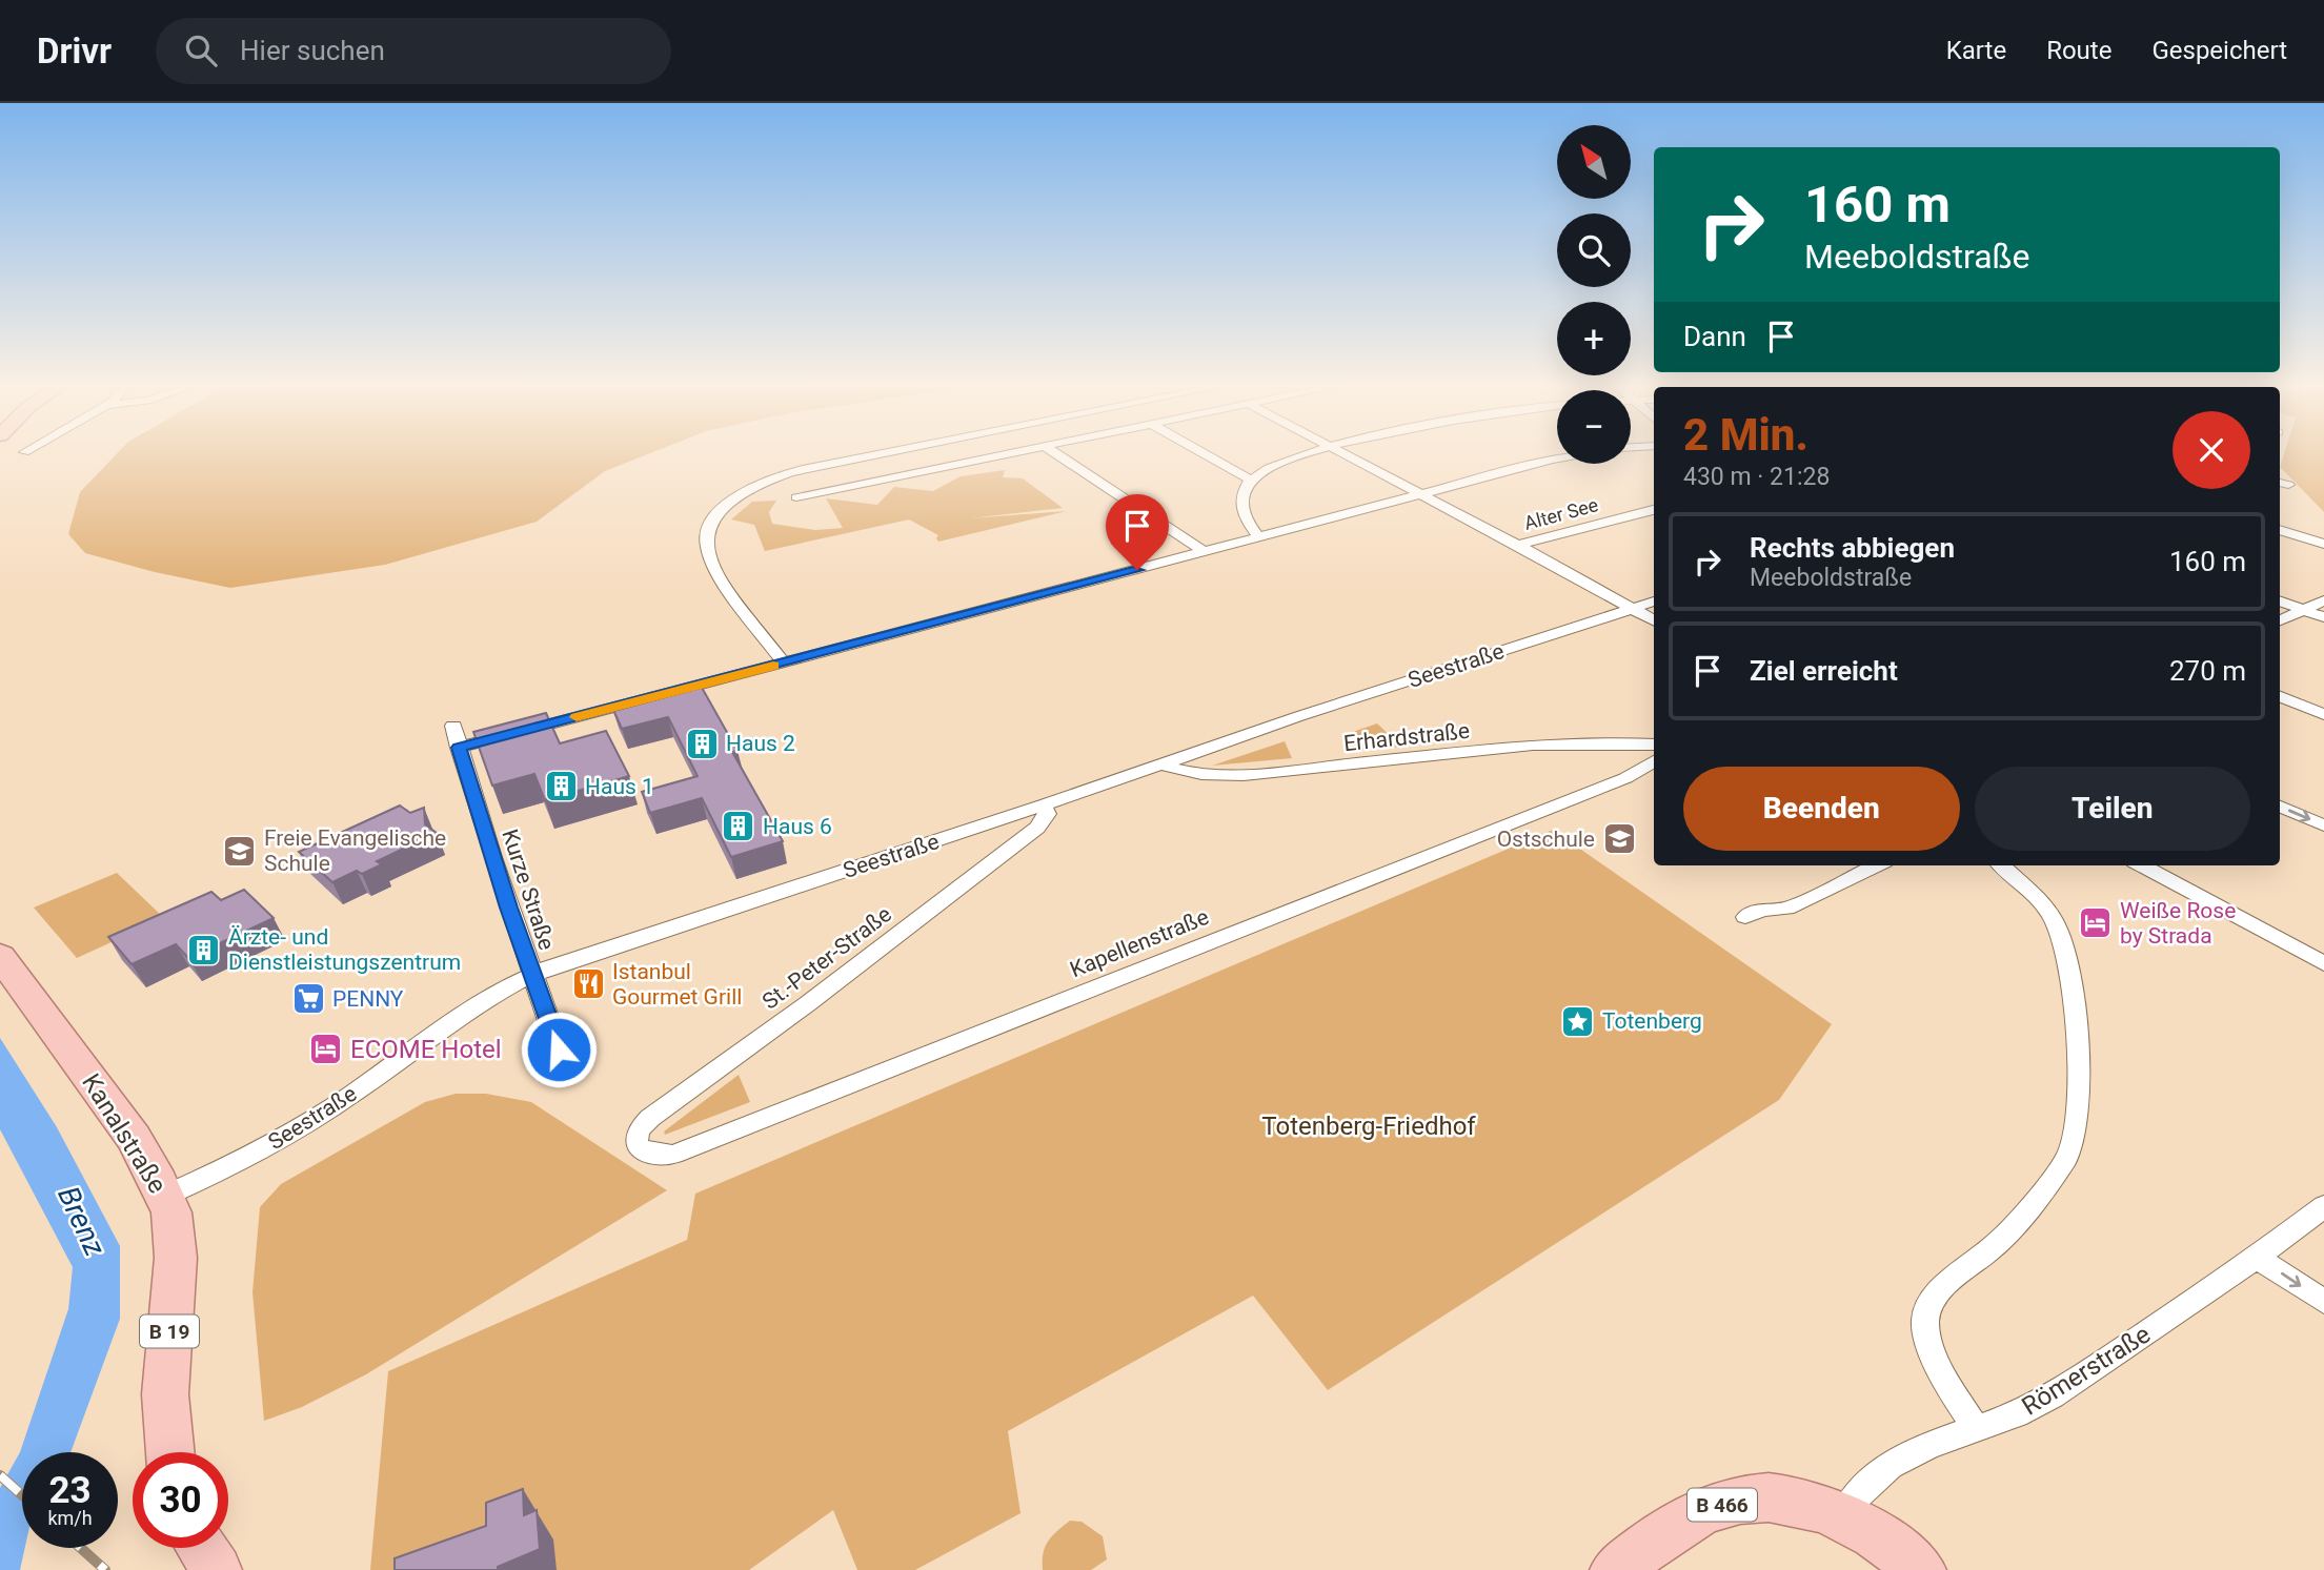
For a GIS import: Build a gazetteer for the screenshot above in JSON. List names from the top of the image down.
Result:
{
  "streets": {
    "main road": ["Kanalstraße", "B 19", "B 466"],
    "street": [
      "Alter See",
      "Seestraße",
      "Erhardstraße",
      "Kurze Straße",
      "Kapellenstraße",
      "St.-Peter-Straße",
      "Römerstraße"
    ]
  },
  "crossings": [
    ["Seestraße", "Erhardstraße"],
    ["Seestraße", "Kurze Straße"],
    ["Seestraße", "St.-Peter-Straße"],
    ["Seestraße", "Kanalstraße"],
    ["Kapellenstraße", "St.-Peter-Straße"],
    ["Römerstraße", "B 466"]
  ],
  "water": ["Brenz"],
  "parks": ["Totenberg-Friedhof"],
  "places": {
    "building": [
      "Haus 2",
      "Haus 1",
      "Haus 6",
      "Ärzte- und Dienstleistungszentrum"
    ],
    "school or university": ["Ostschule", "Freie Evangelische Schule"],
    "hotel": ["Weiße Rose by Strada", "ECOME Hotel"],
    "restaurant": ["Istanbul Gourmet Grill"],
    "supermarket": ["PENNY"],
    "place": ["Totenberg"]
  },
  "north": "top left",
  "page": {
    "header": "Drivr",
    "search": "Hier suchen",
    "nav": ["Karte", "Route", "Gespeichert"],
    "map_buttons": ["+", "−"],
    "turn": ["160 m", "Meeboldstraße"],
    "then": "Dann",
    "heading": ["2 Min.", "430 m · 21:28"],
    "list": [
      {
        "name": "Rechts abbiegen",
        "note": "Meeboldstraße",
        "value": "160 m"
      },
      {
        "name": "Ziel erreicht",
        "value": "270 m"
      }
    ],
    "buttons": ["Beenden", "Teilen"],
    "speed": "23 km/h",
    "limit": "30"
  }
}
